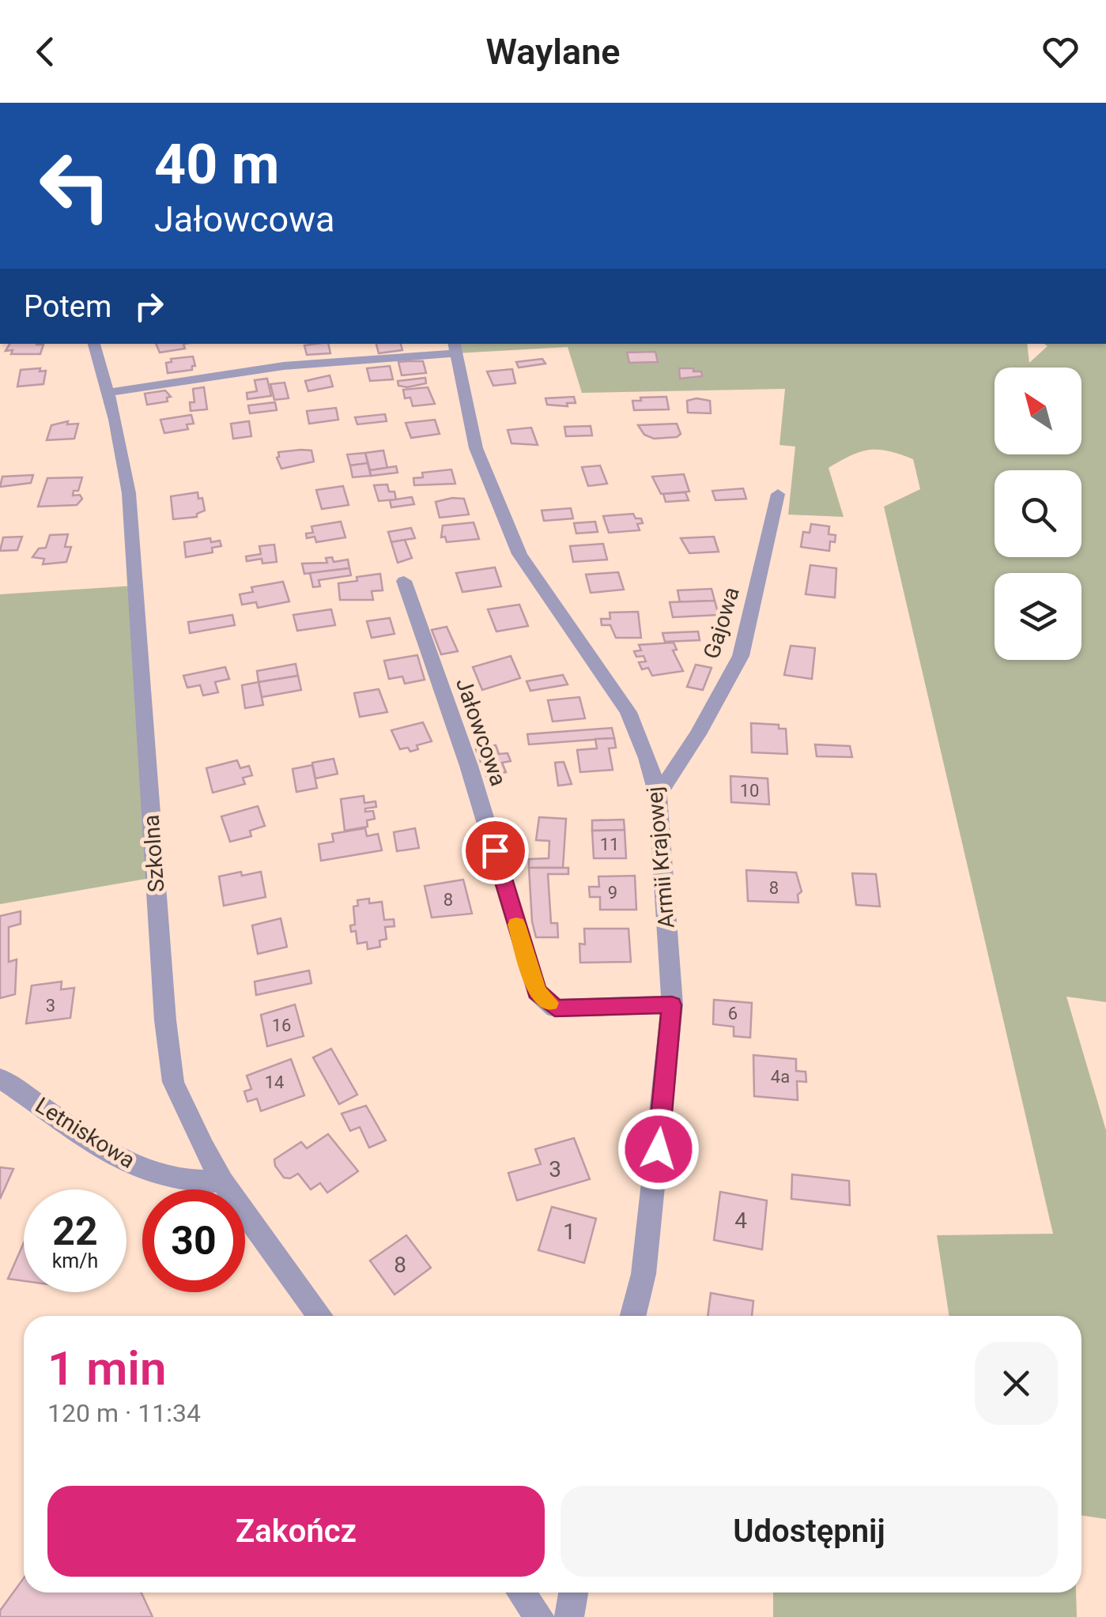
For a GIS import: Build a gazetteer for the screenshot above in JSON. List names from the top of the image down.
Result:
{
  "streets": {
    "street": [
      "Gajowa",
      "Jałowcowa",
      "Szkolna",
      "Armii Krajowej",
      "Letniskowa"
    ]
  },
  "crossings": [
    ["Gajowa", "Armii Krajowej"],
    ["Jałowcowa", "Armii Krajowej"],
    ["Szkolna", "Letniskowa"]
  ],
  "house_numbers": [
    "10",
    "11",
    "8",
    "9",
    "8",
    "3",
    "6",
    "16",
    "4a",
    "14",
    "3",
    "4",
    "1",
    "8"
  ],
  "north": "top left",
  "page": {
    "header": "Waylane",
    "turn": ["40 m", "Jałowcowa"],
    "then": "Potem",
    "speed": "22 km/h",
    "limit": "30",
    "heading": ["1 min", "120 m · 11:34"],
    "buttons": ["Zakończ", "Udostępnij"]
  }
}
